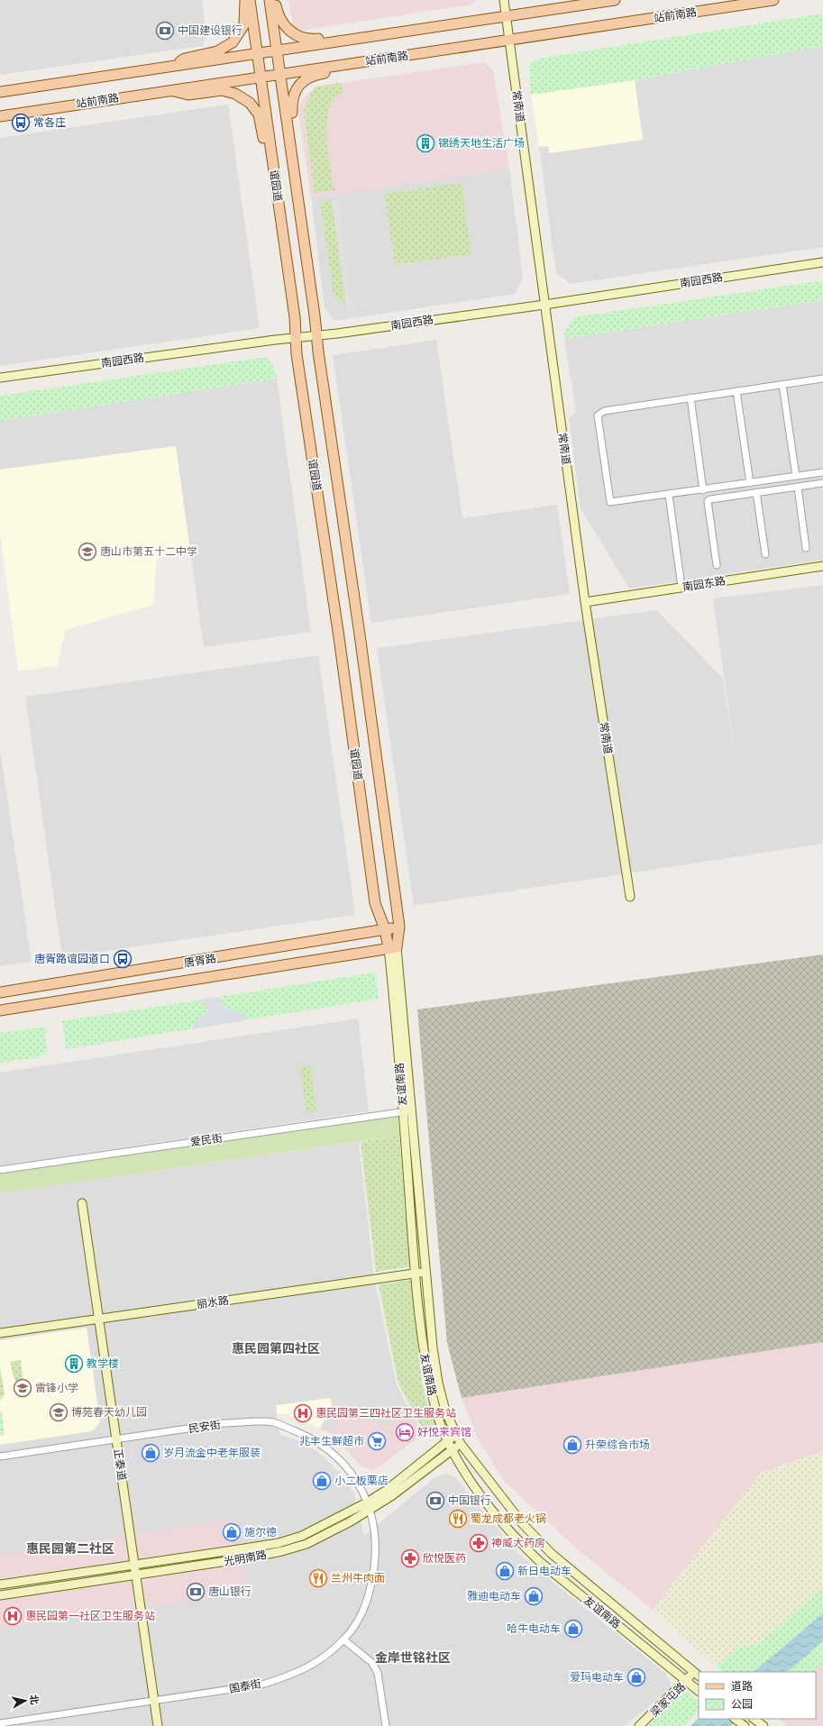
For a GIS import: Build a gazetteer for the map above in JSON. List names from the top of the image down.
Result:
{
  "streets": {
    "main road": ["站前南路", "谊园道", "唐胥路"],
    "street": [
      "常南道",
      "南园西路",
      "南园东路",
      "友谊南路",
      "爱民街",
      "丽水路",
      "民安街",
      "正泰道",
      "光明南路",
      "国泰街",
      "梁家屯路"
    ]
  },
  "crossings": [
    ["站前南路", "常南道"],
    ["站前南路", "谊园道"],
    ["常南道", "南园西路"],
    ["常南道", "南园东路"],
    ["谊园道", "南园西路"],
    ["谊园道", "唐胥路"],
    ["谊园道", "友谊南路"],
    ["唐胥路", "友谊南路"],
    ["友谊南路", "爱民街"],
    ["友谊南路", "丽水路"],
    ["友谊南路", "光明南路"],
    ["友谊南路", "梁家屯路"],
    ["丽水路", "正泰道"],
    ["民安街", "正泰道"],
    ["民安街", "光明南路"],
    ["民安街", "国泰街"],
    ["正泰道", "光明南路"],
    ["正泰道", "国泰街"],
    ["光明南路", "国泰街"]
  ],
  "districts": ["惠民园第四社区", "惠民园第二社区", "金岸世铭社区"],
  "places": {
    "bank": ["中国建设银行", "中国银行", "唐山银行"],
    "bus stop": ["常各庄", "唐胥路谊园道口"],
    "building": ["锦绣天地生活广场", "教学楼"],
    "school or university": ["唐山市第五十二中学", "雷锋小学", "博苑春天幼儿园"],
    "hospital": ["惠民园第三四社区卫生服务站", "惠民园第一社区卫生服务站"],
    "hotel": ["好悦来宾馆"],
    "supermarket": ["兆丰生鲜超市"],
    "shop": [
      "升荣综合市场",
      "岁月流金中老年服装",
      "小二板栗店",
      "施尔德",
      "新日电动车",
      "雅迪电动车",
      "哈牛电动车",
      "爱玛电动车"
    ],
    "restaurant": ["蜀龙成都老火锅", "兰州牛肉面"],
    "pharmacy": ["神威大药房", "欣悦医药"]
  },
  "legend": ["道路", "公园"],
  "north": "right"
}
